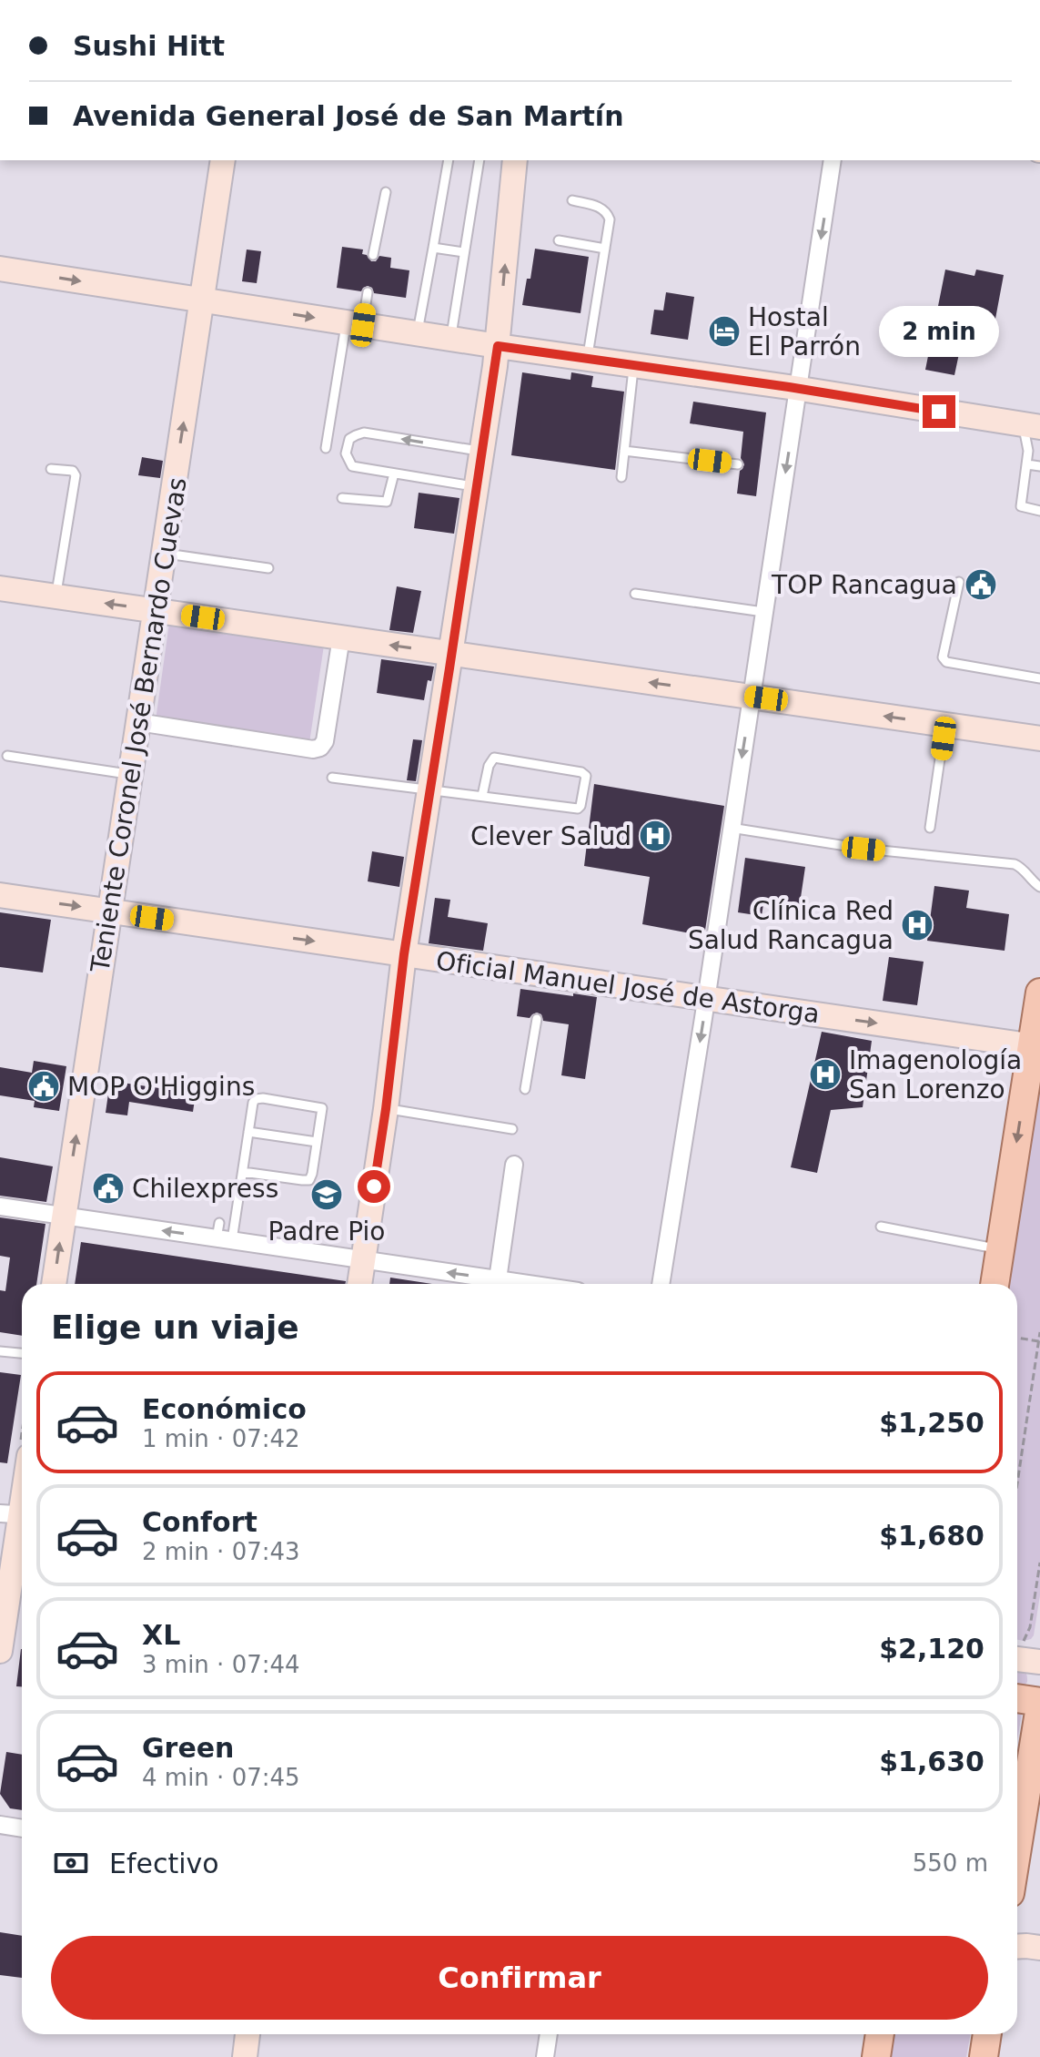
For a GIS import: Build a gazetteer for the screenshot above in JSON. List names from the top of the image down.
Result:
{
  "streets": {
    "street": ["Teniente Coronel José Bernardo Cuevas", "Oficial Manuel José de Astorga"]
  },
  "crossings": [
    ["Teniente Coronel José Bernardo Cuevas", "Oficial Manuel José de Astorga"]
  ],
  "one_way": ["Teniente Coronel José Bernardo Cuevas", "Oficial Manuel José de Astorga"],
  "places": {
    "hotel": ["Hostal El Parrón"],
    "public building": ["TOP Rancagua", "MOP O'Higgins", "Chilexpress"],
    "hospital": ["Clever Salud", "Clínica Red Salud Rancagua", "Imagenología San Lorenzo"],
    "school or university": ["Padre Pio"]
  },
  "page": {
    "banner": ["Sushi Hitt", "Avenida General José de San Martín"],
    "bubble": "2 min",
    "heading": "Elige un viaje",
    "list": [
      {
        "name": "Económico",
        "note": "1 min · 07:42",
        "value": "$1,250"
      },
      {
        "name": "Confort",
        "note": "2 min · 07:43",
        "value": "$1,680"
      },
      {
        "name": "XL",
        "note": "3 min · 07:44",
        "value": "$2,120"
      },
      {
        "name": "Green",
        "note": "4 min · 07:45",
        "value": "$1,630"
      }
    ],
    "pay": ["Efectivo", "550 m"],
    "buttons": "Confirmar"
  }
}
